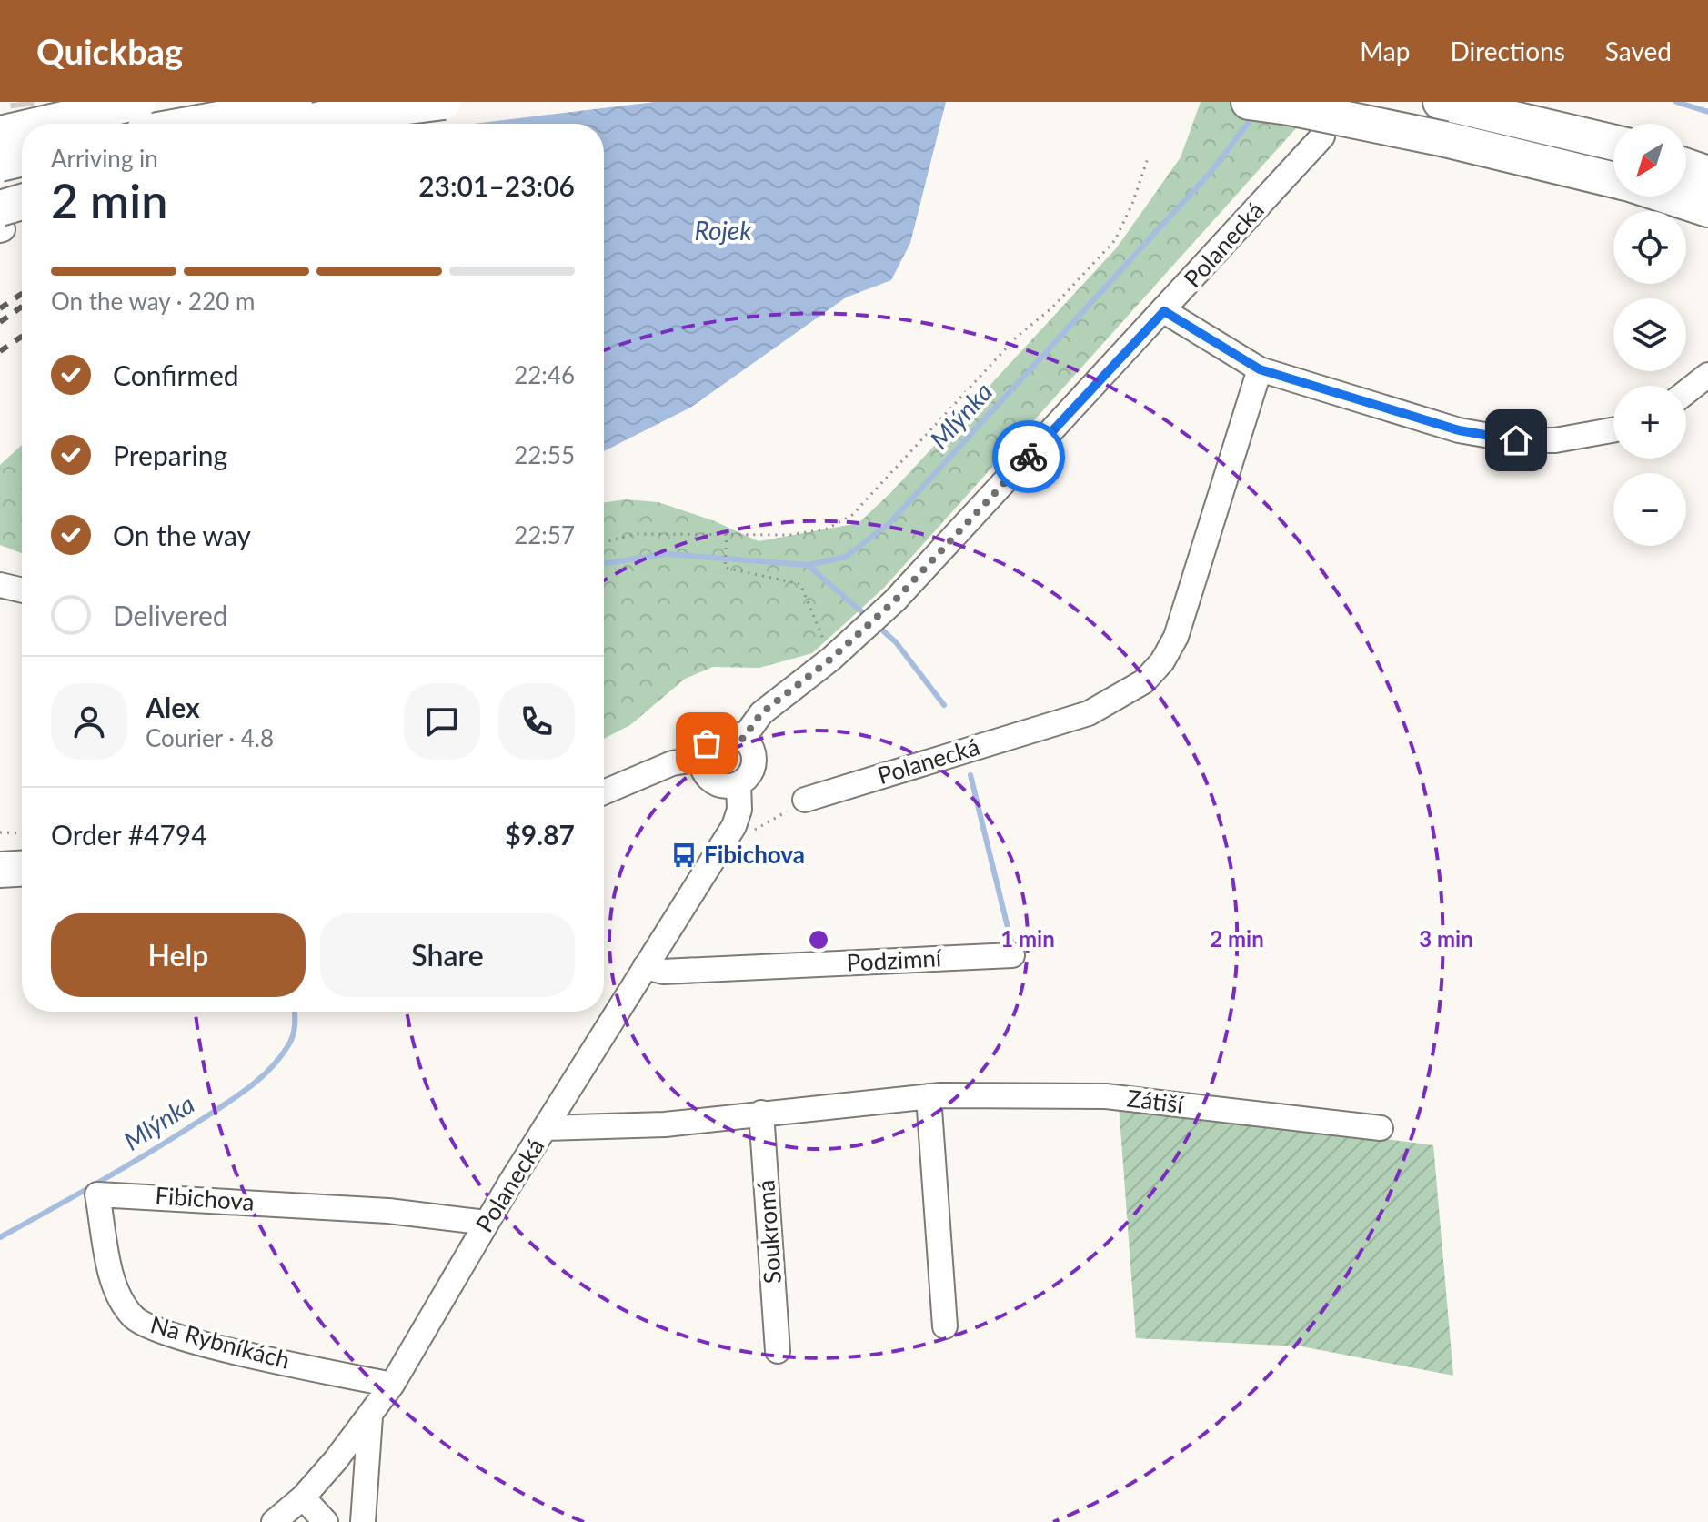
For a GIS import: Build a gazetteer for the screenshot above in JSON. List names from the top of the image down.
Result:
{
  "streets": {
    "street": [
      "Polanecká",
      "Podzimní",
      "Zátiší",
      "Fibichova",
      "Soukromá",
      "Na Rybníkách"
    ]
  },
  "crossings": [
    ["Polanecká", "Podzimní"],
    ["Polanecká", "Zátiší"],
    ["Polanecká", "Fibichova"],
    ["Polanecká", "Na Rybníkách"],
    ["Zátiší", "Soukromá"],
    ["Fibichova", "Na Rybníkách"]
  ],
  "water": ["Rojek", "Mlýnka"],
  "places": {
    "bus stop": ["Fibichova"]
  },
  "north": "bottom left",
  "page": {
    "header": "Quickbag",
    "nav": ["Map", "Directions", "Saved"],
    "map_buttons": ["+", "−"],
    "heading": ["2 min", "Arriving in", "23:01–23:06"],
    "panel": [
      "Alex",
      "Courier · 4.8",
      "Order #4794",
      "$9.87"
    ],
    "bar": "On the way · 220 m",
    "list": [
      ["Confirmed", "22:46"],
      ["Preparing", "22:55"],
      ["On the way", "22:57"],
      "Delivered"
    ],
    "buttons": ["Help", "Share"]
  },
  "rings": ["1 min", "2 min", "3 min"]
}
